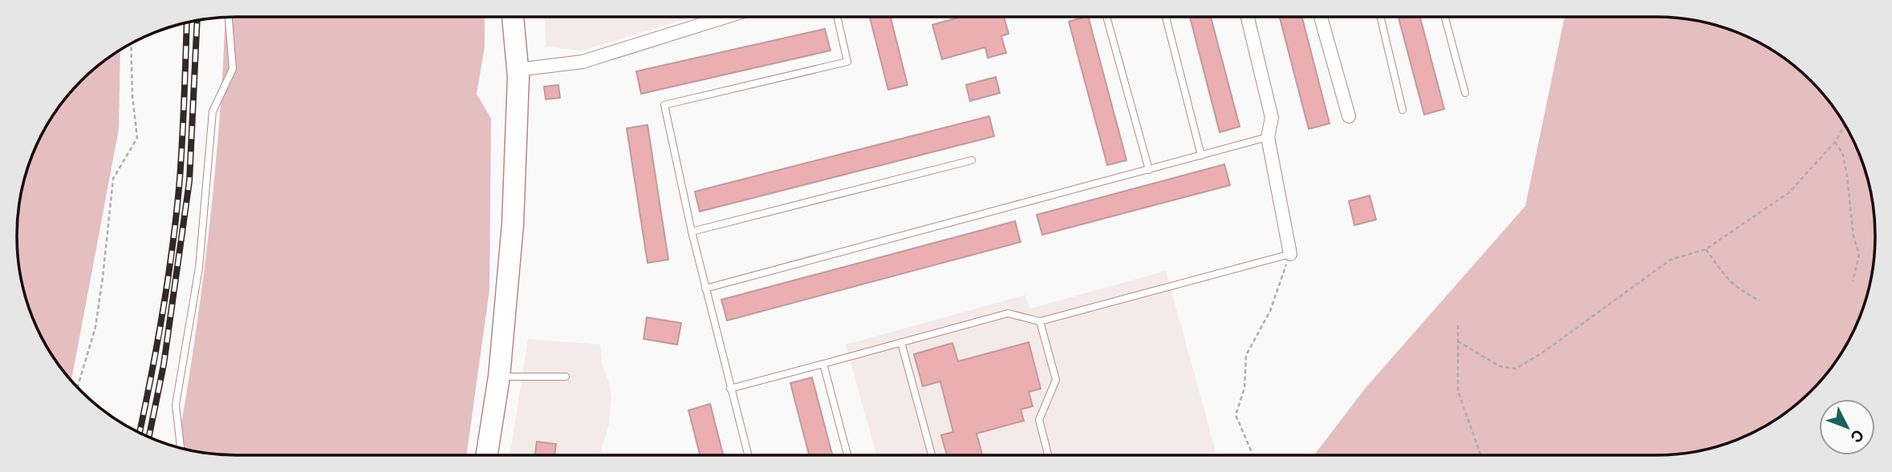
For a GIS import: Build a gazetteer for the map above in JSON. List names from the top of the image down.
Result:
{
  "north": "bottom right"
}
